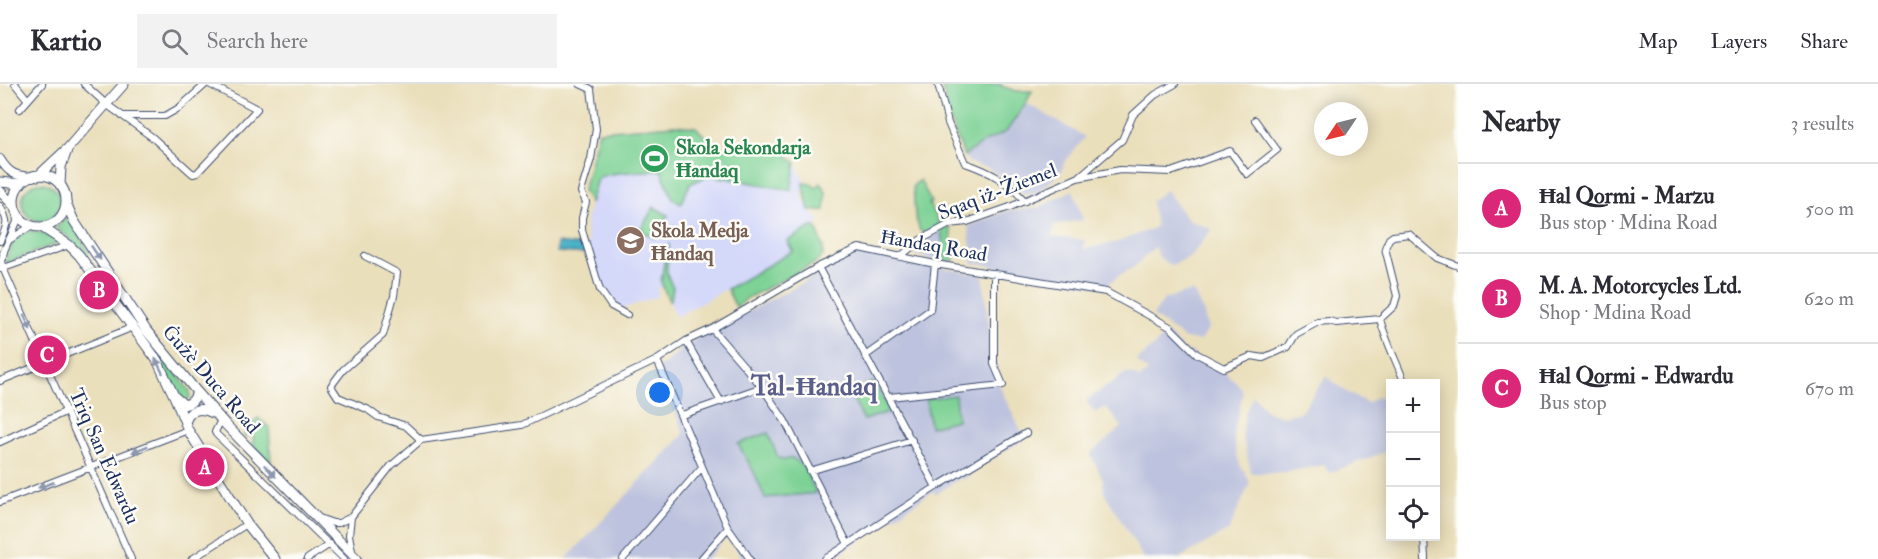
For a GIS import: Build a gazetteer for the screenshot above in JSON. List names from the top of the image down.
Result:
{
  "streets": {
    "highway": ["Ġużè Duca Road"],
    "street": ["Sqaq iż-Żiemel", "Ħandaq Road", "Triq San Edwardu"]
  },
  "crossings": [
    ["Sqaq iż-Żiemel", "Ħandaq Road"]
  ],
  "districts": ["Tal-Ħandaq"],
  "places": {
    "sports": ["Skola Sekondarja Ħandaq"],
    "school or university": ["Skola Medja Ħandaq"]
  },
  "north": "bottom left",
  "page": {
    "header": "Kartio",
    "search": "Search here",
    "nav": ["Map", "Layers", "Share"],
    "heading": ["Nearby", "3 results"],
    "list": [
      {
        "mark": "A",
        "name": "Ħal Qormi - Marzu",
        "note": "Bus stop · Mdina Road",
        "value": "500 m"
      },
      {
        "mark": "B",
        "name": "M. A. Motorcycles Ltd.",
        "note": "Shop · Mdina Road",
        "value": "620 m"
      },
      {
        "mark": "C",
        "name": "Ħal Qormi - Edwardu",
        "note": "Bus stop",
        "value": "670 m"
      }
    ],
    "pins": ["B", "C", "A"],
    "map_buttons": ["+", "−"]
  }
}
